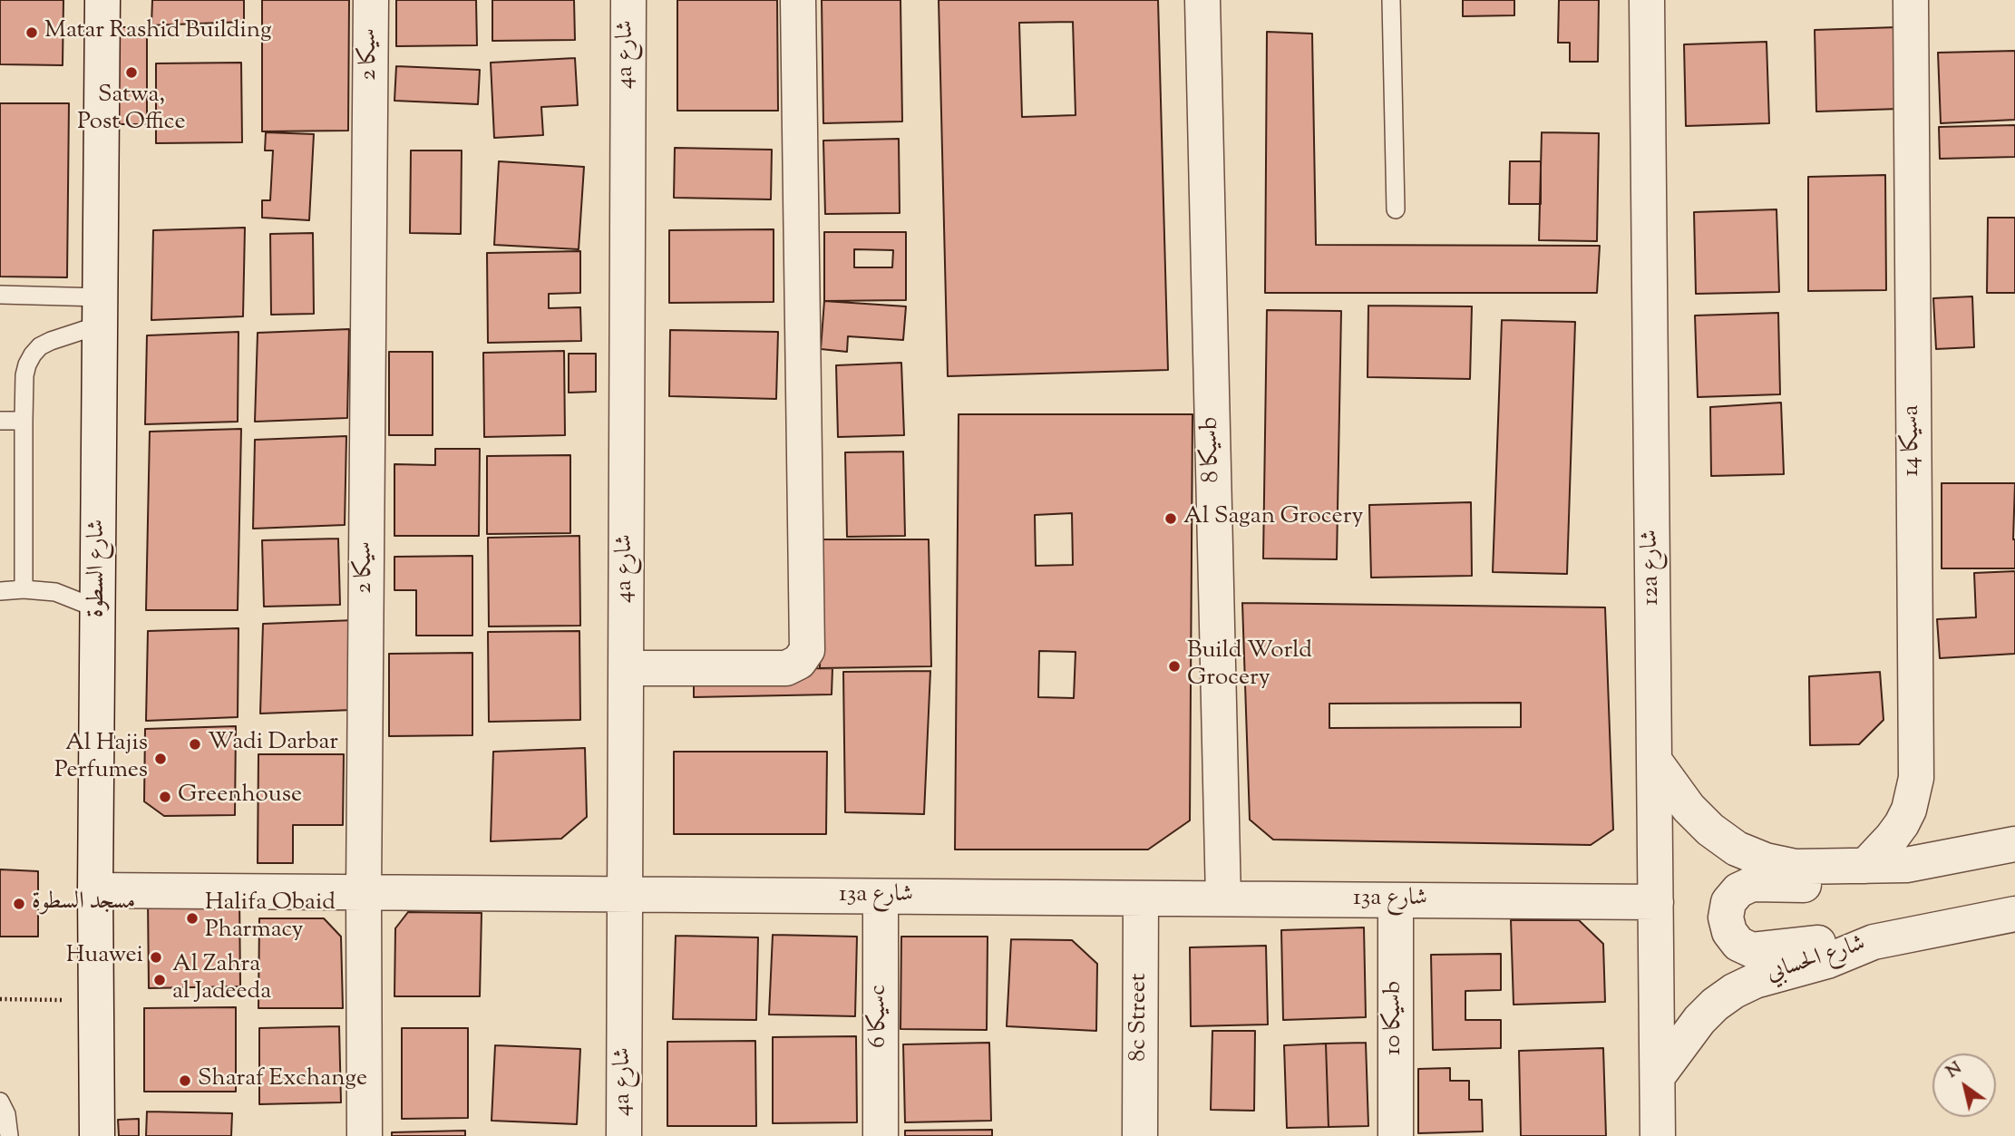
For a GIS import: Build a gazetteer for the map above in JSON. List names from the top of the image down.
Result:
{
  "streets": {
    "street": [
      "سيكا 2",
      "4a شارع",
      "سيكا 14a",
      "سيكا 8b",
      "12a شارع",
      "شارع السطوة",
      "13a شارع",
      "شارع الحسابي",
      "سيكا 6c",
      "8c Street",
      "سيكا 10b"
    ]
  },
  "crossings": [
    ["سيكا 2", "13a شارع"],
    ["4a شارع", "13a شارع"],
    ["سيكا 8b", "13a شارع"],
    ["12a شارع", "13a شارع"],
    ["12a شارع", "شارع الحسابي"],
    ["شارع السطوة", "13a شارع"],
    ["13a شارع", "سيكا 6c"],
    ["13a شارع", "8c Street"],
    ["13a شارع", "سيكا 10b"]
  ],
  "places": [
    "Matar Rashid Building",
    "Satwa, Post Office",
    "Al Sagan Grocery",
    "Build World Grocery",
    "Wadi Darbar",
    "Al Hajis Perfumes",
    "Greenhouse",
    "مسجد السطوة",
    "Halifa Obaid Pharmacy",
    "Huawei",
    "Al Zahra al Jadeeda",
    "Sharaf Exchange"
  ],
  "north": "top left"
}
